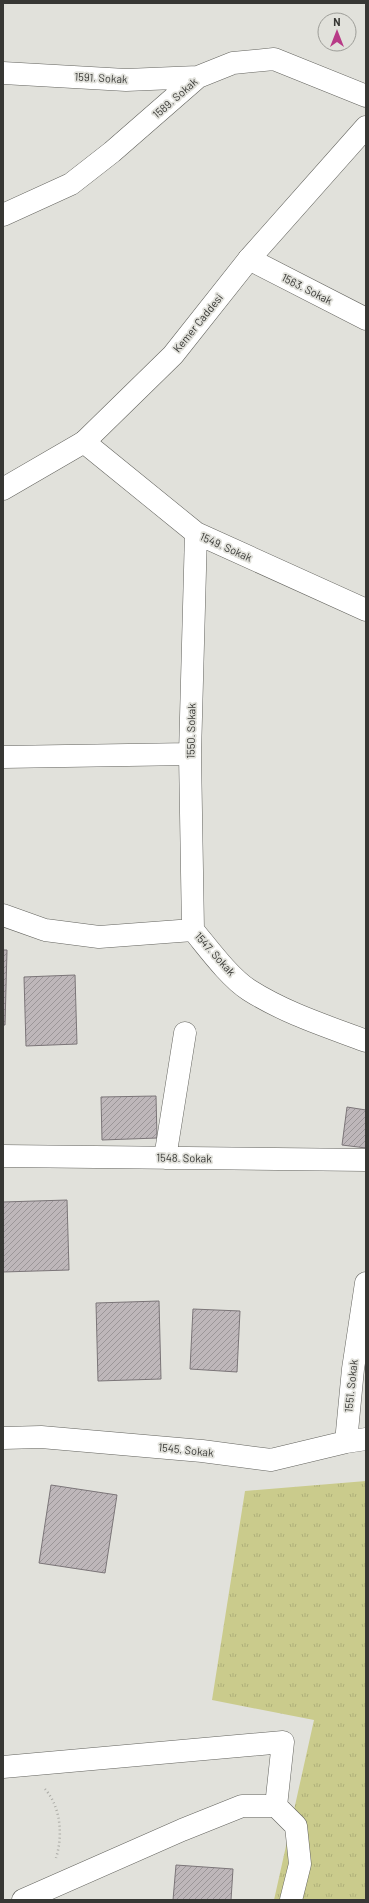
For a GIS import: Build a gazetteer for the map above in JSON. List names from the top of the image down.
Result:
{
  "streets": {
    "street": [
      "1591. Sokak",
      "1589. Sokak",
      "1563. Sokak",
      "Kemer Caddesi",
      "1549. Sokak",
      "1550. Sokak",
      "1547. Sokak",
      "1548. Sokak",
      "1551. Sokak",
      "1545. Sokak"
    ]
  },
  "crossings": [
    ["1591. Sokak", "1589. Sokak"],
    ["1563. Sokak", "Kemer Caddesi"],
    ["Kemer Caddesi", "1549. Sokak"],
    ["1549. Sokak", "1550. Sokak"],
    ["1550. Sokak", "1547. Sokak"],
    ["1551. Sokak", "1545. Sokak"]
  ],
  "north": "top"
}
